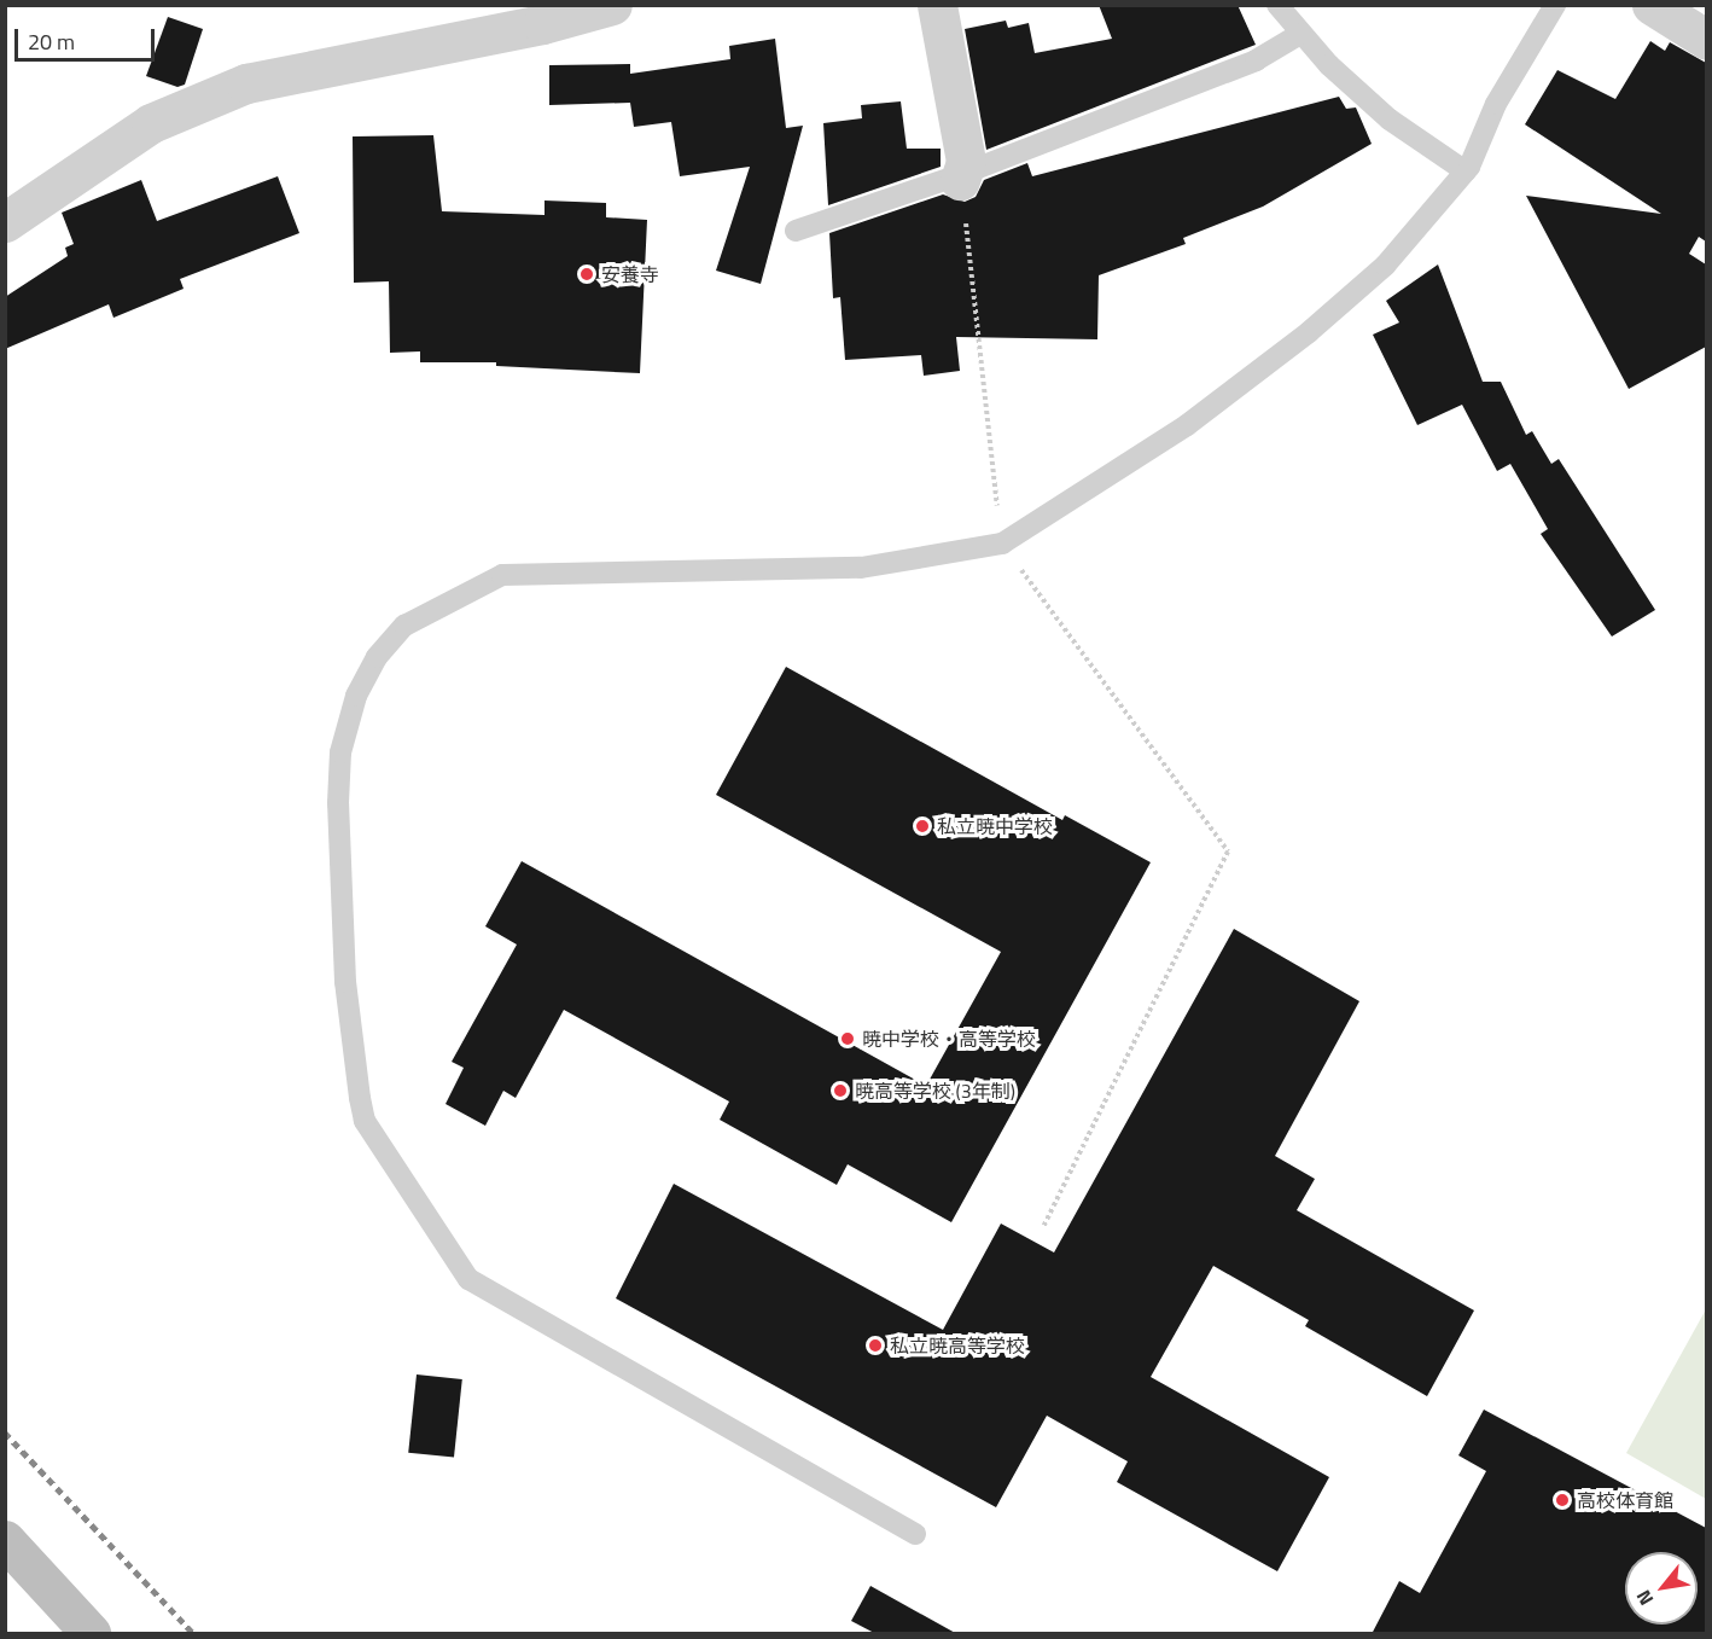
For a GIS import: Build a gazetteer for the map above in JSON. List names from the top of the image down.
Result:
{
  "places": [
    "安養寺",
    "私立暁中学校",
    "暁中学校・高等学校",
    "暁高等学校 (3年制)",
    "私立暁高等学校",
    "高校体育館"
  ],
  "scale_bar": "20 m",
  "north": "bottom left"
}
